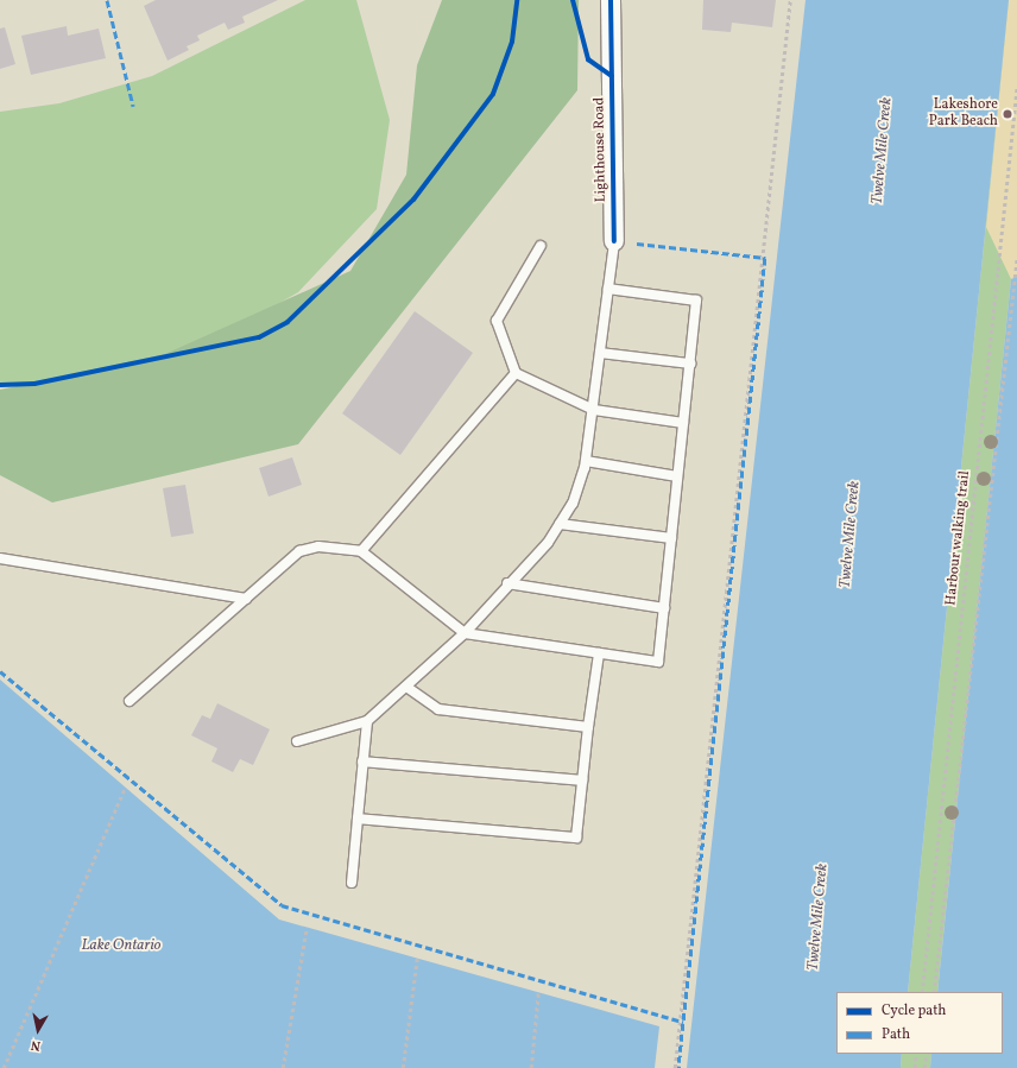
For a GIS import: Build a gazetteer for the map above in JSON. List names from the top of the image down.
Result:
{
  "streets": {
    "street": ["Lighthouse Road"],
    "path": ["Harbour walking trail"]
  },
  "water": ["Twelve Mile Creek", "Lake Ontario"],
  "places": ["Lakeshore Park Beach"],
  "legend": ["Cycle path", "Path"],
  "north": "bottom"
}
